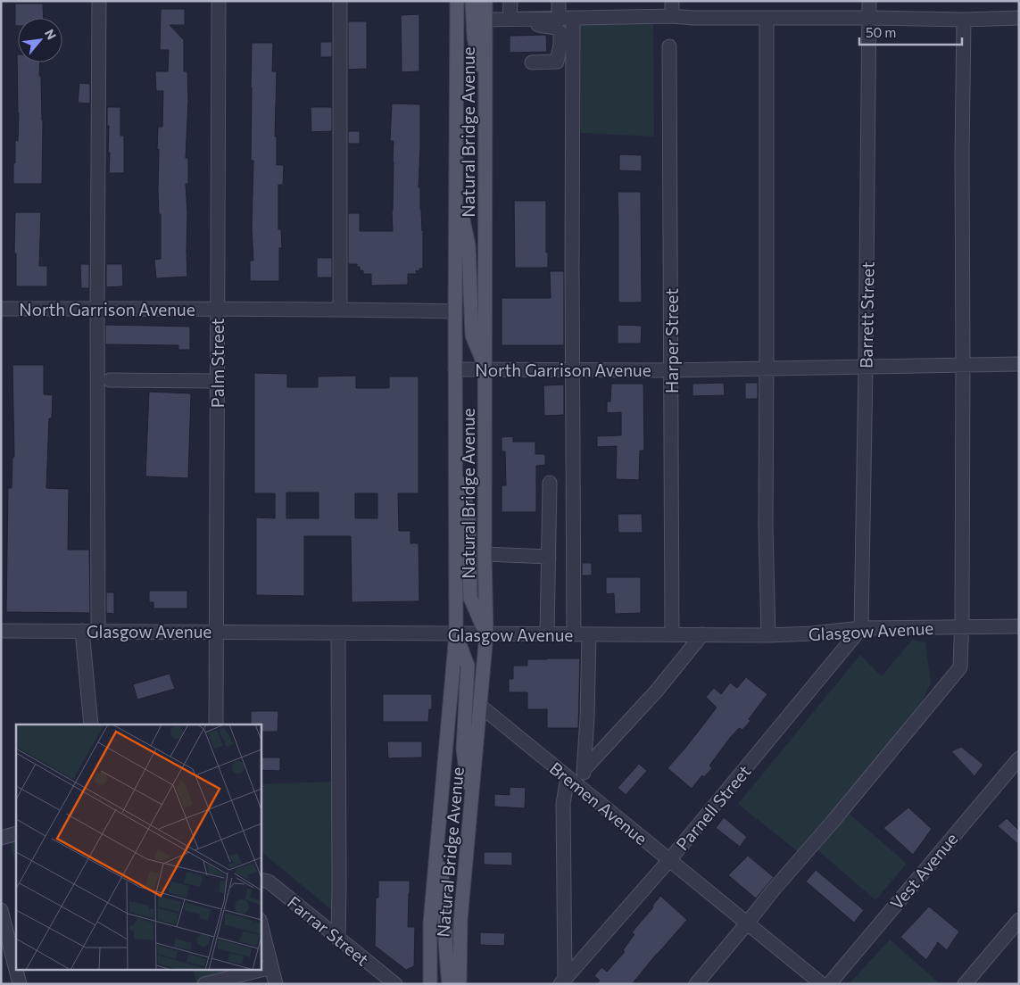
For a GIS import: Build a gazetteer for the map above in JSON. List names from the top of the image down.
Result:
{
  "streets": {
    "main road": ["Natural Bridge Avenue"],
    "street": [
      "North Garrison Avenue",
      "Barrett Street",
      "Harper Street",
      "Palm Street",
      "Glasgow Avenue",
      "Bremen Avenue",
      "Parnell Street",
      "Vest Avenue",
      "Farrar Street"
    ]
  },
  "crossings": [
    ["Natural Bridge Avenue", "North Garrison Avenue"],
    ["Natural Bridge Avenue", "Glasgow Avenue"],
    ["Natural Bridge Avenue", "Bremen Avenue"],
    ["North Garrison Avenue", "Barrett Street"],
    ["North Garrison Avenue", "Harper Street"],
    ["North Garrison Avenue", "Palm Street"],
    ["Barrett Street", "Glasgow Avenue"],
    ["Barrett Street", "Parnell Street"],
    ["Harper Street", "Glasgow Avenue"],
    ["Palm Street", "Glasgow Avenue"],
    ["Glasgow Avenue", "Parnell Street"],
    ["Bremen Avenue", "Parnell Street"]
  ],
  "scale_bar": "50 m",
  "north": "top right"
}
